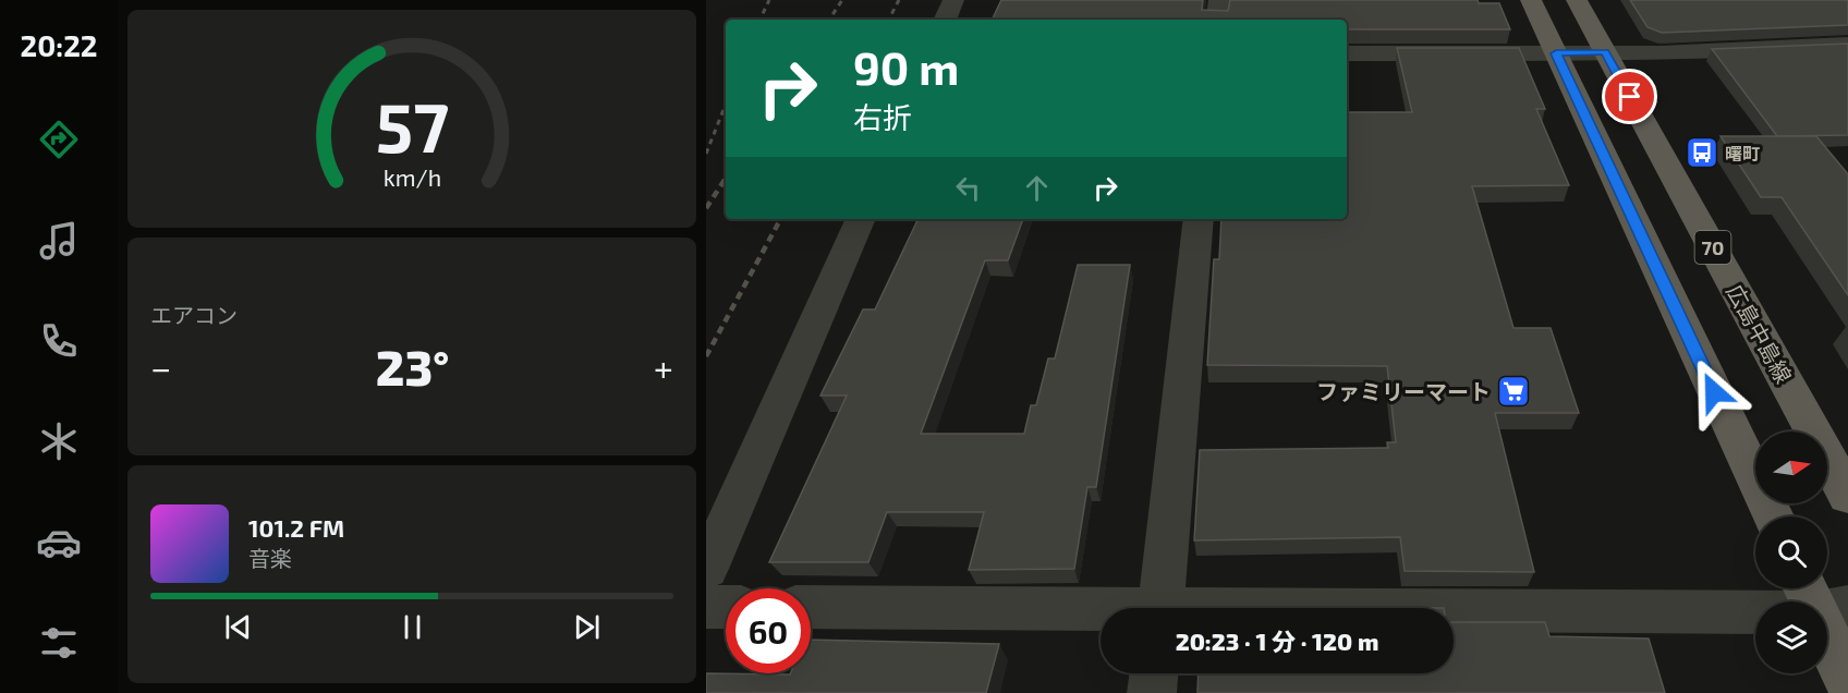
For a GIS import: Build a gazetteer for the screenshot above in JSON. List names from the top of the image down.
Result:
{
  "streets": {
    "main road": ["70", "広島中島線"]
  },
  "places": {
    "bus stop": ["曙町"],
    "supermarket": ["ファミリーマート"]
  },
  "north": "right",
  "page": {
    "tabs": "20:22",
    "turn": ["90 m", "右折"],
    "tile": "エアコン",
    "heat": ["−", "23°", "+"],
    "song": ["101.2 FM", "音楽"],
    "limit": "60",
    "trip": "20:23 · 1 分 · 120 m",
    "gauge": ["57", "km/h"]
  }
}
